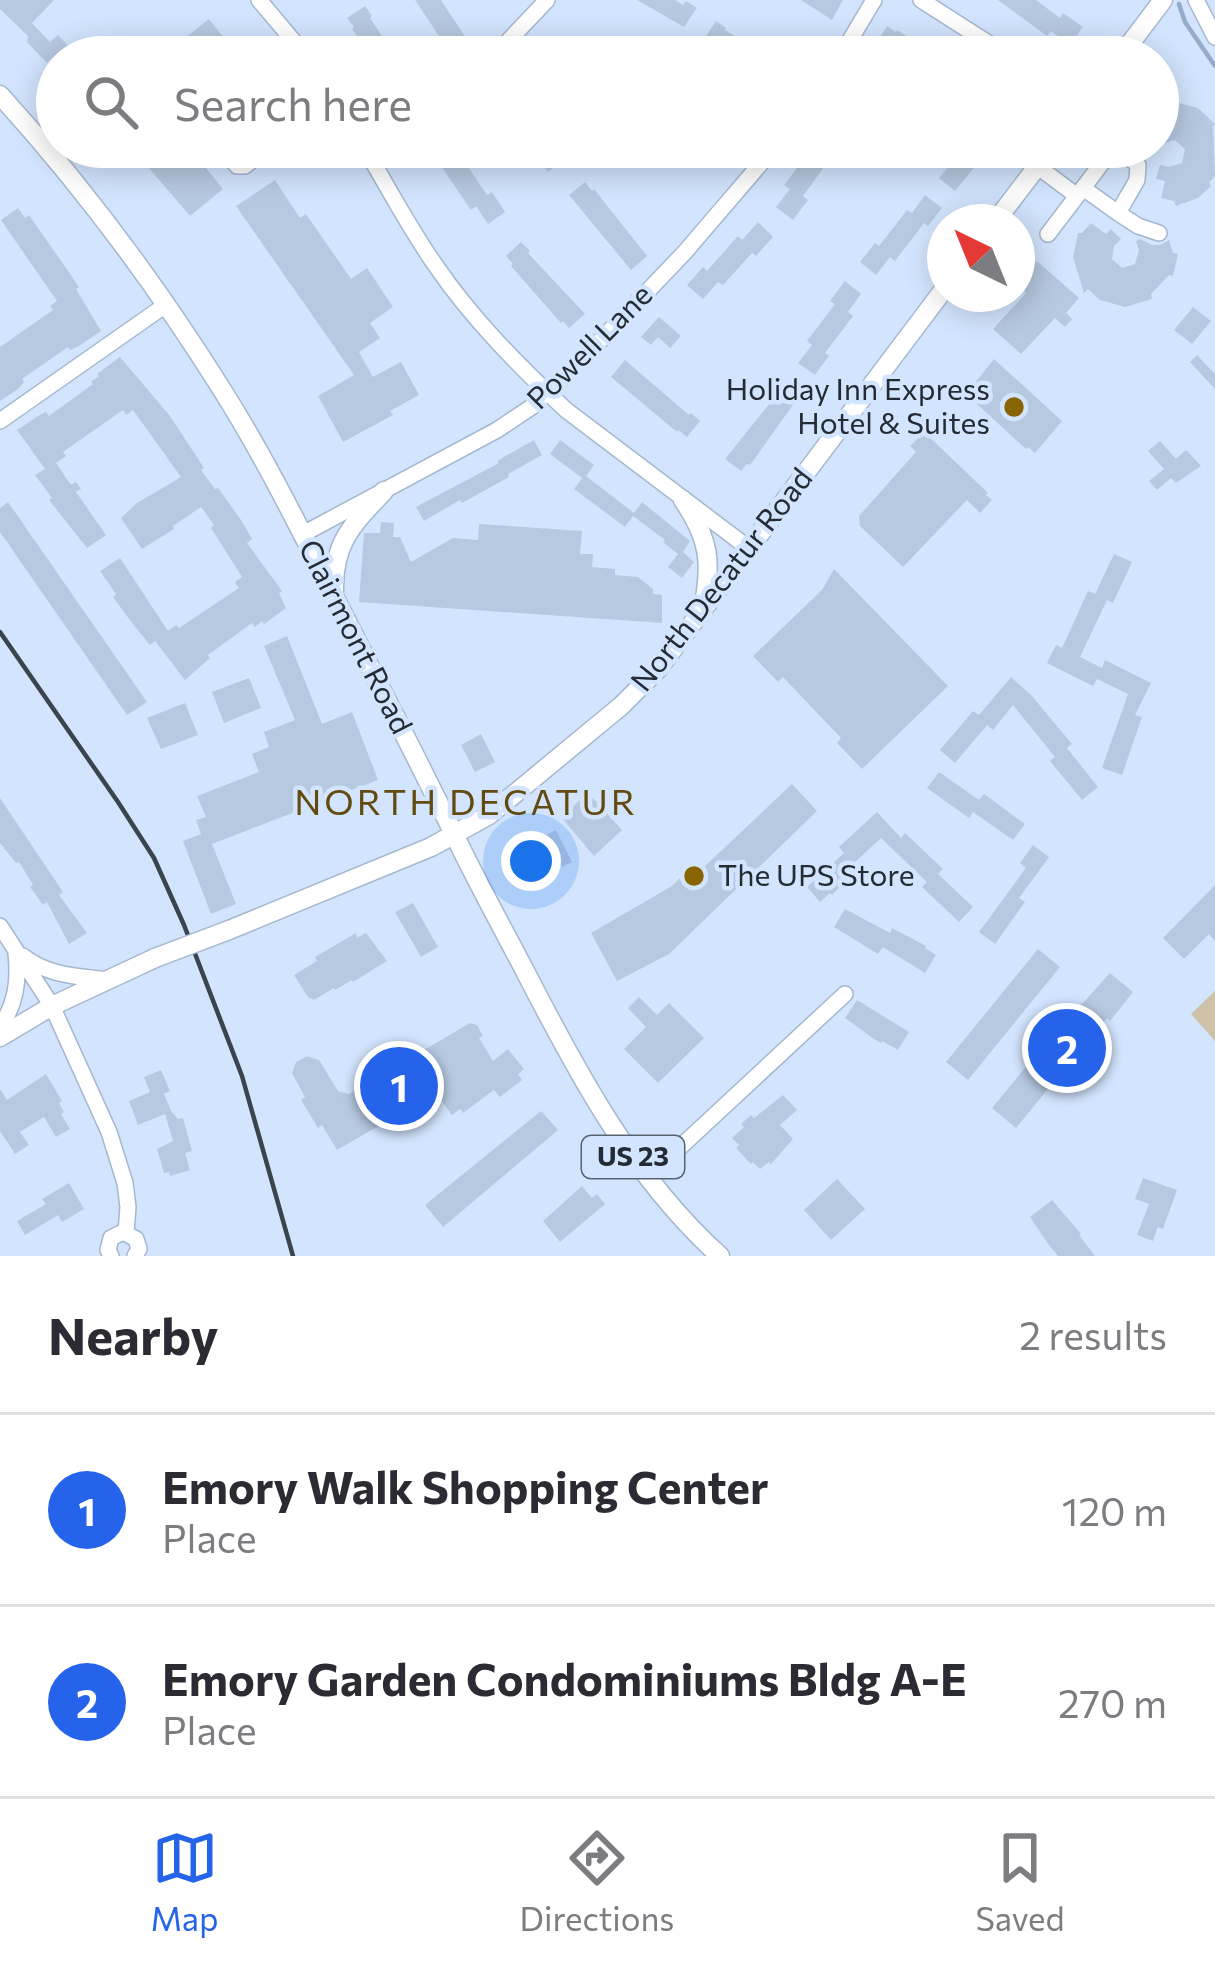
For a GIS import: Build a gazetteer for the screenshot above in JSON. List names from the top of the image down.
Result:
{
  "streets": {
    "main road": ["North Decatur Road", "Clairmont Road", "US 23"],
    "street": ["Powell Lane"]
  },
  "crossings": [
    ["Powell Lane", "North Decatur Road"],
    ["Powell Lane", "Clairmont Road"],
    ["North Decatur Road", "Clairmont Road"]
  ],
  "districts": ["NORTH DECATUR"],
  "places": ["Holiday Inn Express Hotel & Suites", "The UPS Store"],
  "north": "top left",
  "page": {
    "search": "Search here",
    "pins": ["2", "1"],
    "heading": ["Nearby", "2 results"],
    "list": [
      {
        "mark": "1",
        "name": "Emory Walk Shopping Center",
        "note": "Place",
        "value": "120 m"
      },
      {
        "mark": "2",
        "name": "Emory Garden Condominiums Bldg A-E",
        "note": "Place",
        "value": "270 m"
      }
    ],
    "nav": ["Map", "Directions", "Saved"]
  }
}
